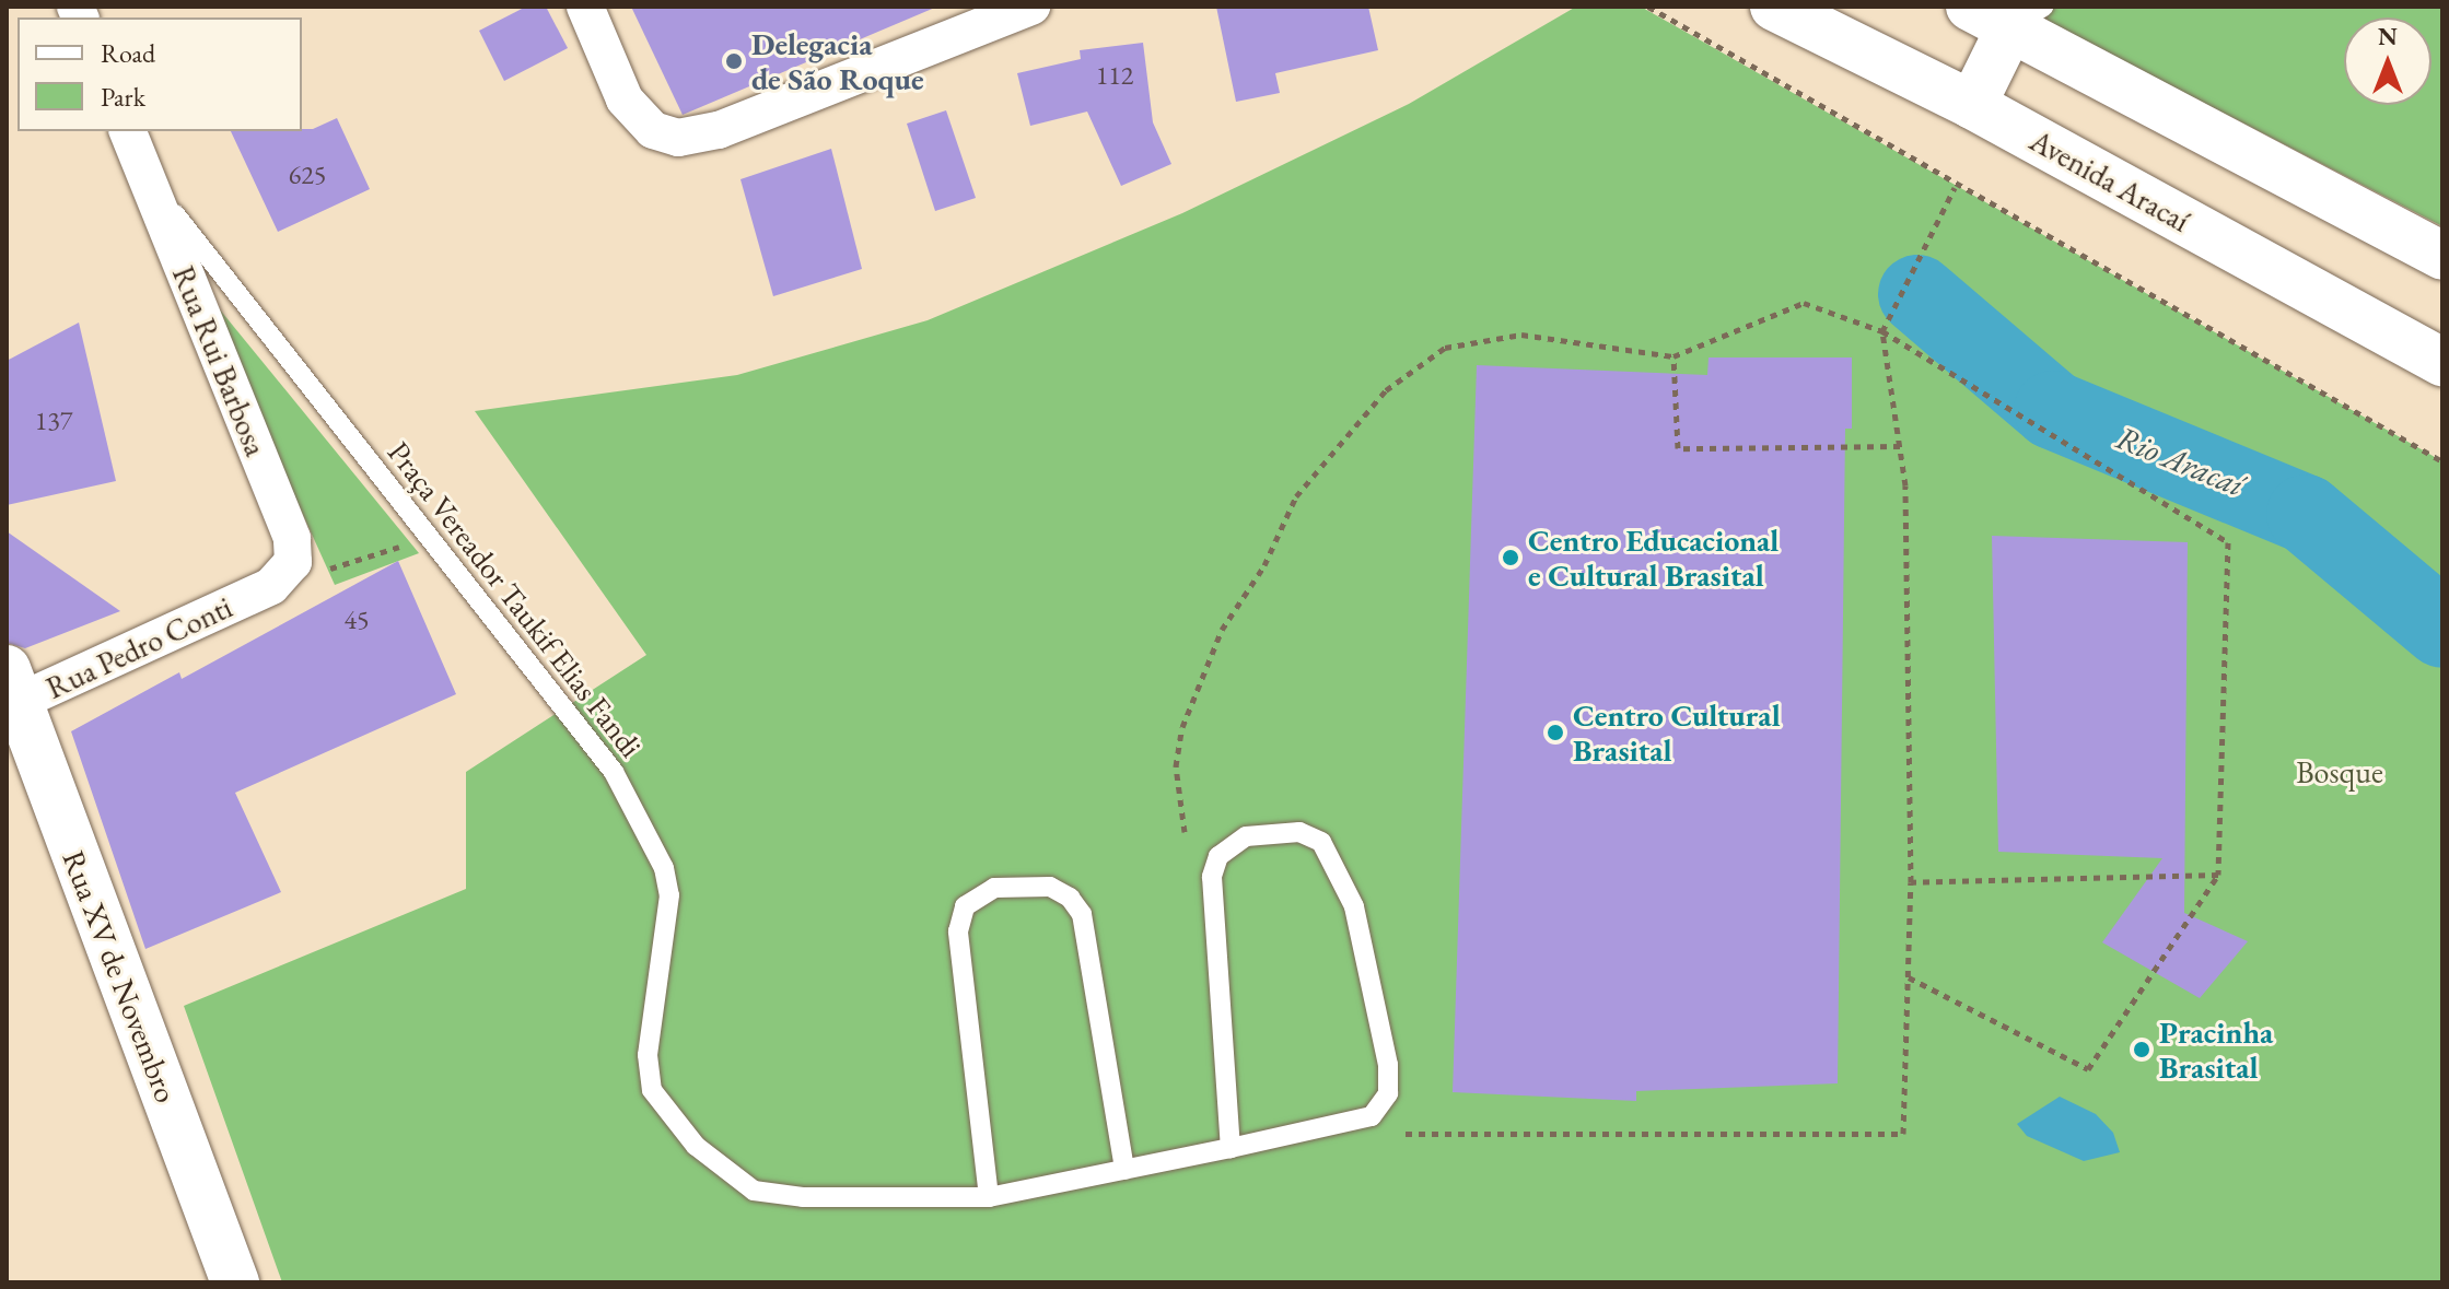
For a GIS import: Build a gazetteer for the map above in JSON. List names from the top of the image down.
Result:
{
  "streets": {
    "main road": ["Avenida Aracaí", "Rua XV de Novembro"],
    "street": ["Rua Rui Barbosa", "Rua Pedro Conti"],
    "lane": ["Praça Vereador Taukif Elias Fandi"]
  },
  "crossings": [
    ["Rua Rui Barbosa", "Praça Vereador Taukif Elias Fandi"],
    ["Rua Rui Barbosa", "Rua Pedro Conti"],
    ["Rua Pedro Conti", "Rua XV de Novembro"]
  ],
  "water": ["Rio Aracaí"],
  "parks": ["Bosque"],
  "places": [
    "Delegacia de São Roque",
    "Centro Educacional e Cultural Brasital",
    "Centro Cultural Brasital",
    "Pracinha Brasital"
  ],
  "house_numbers": [
    "112",
    "625",
    "137",
    "45"
  ],
  "legend": ["Road", "Park"],
  "north": "top"
}
